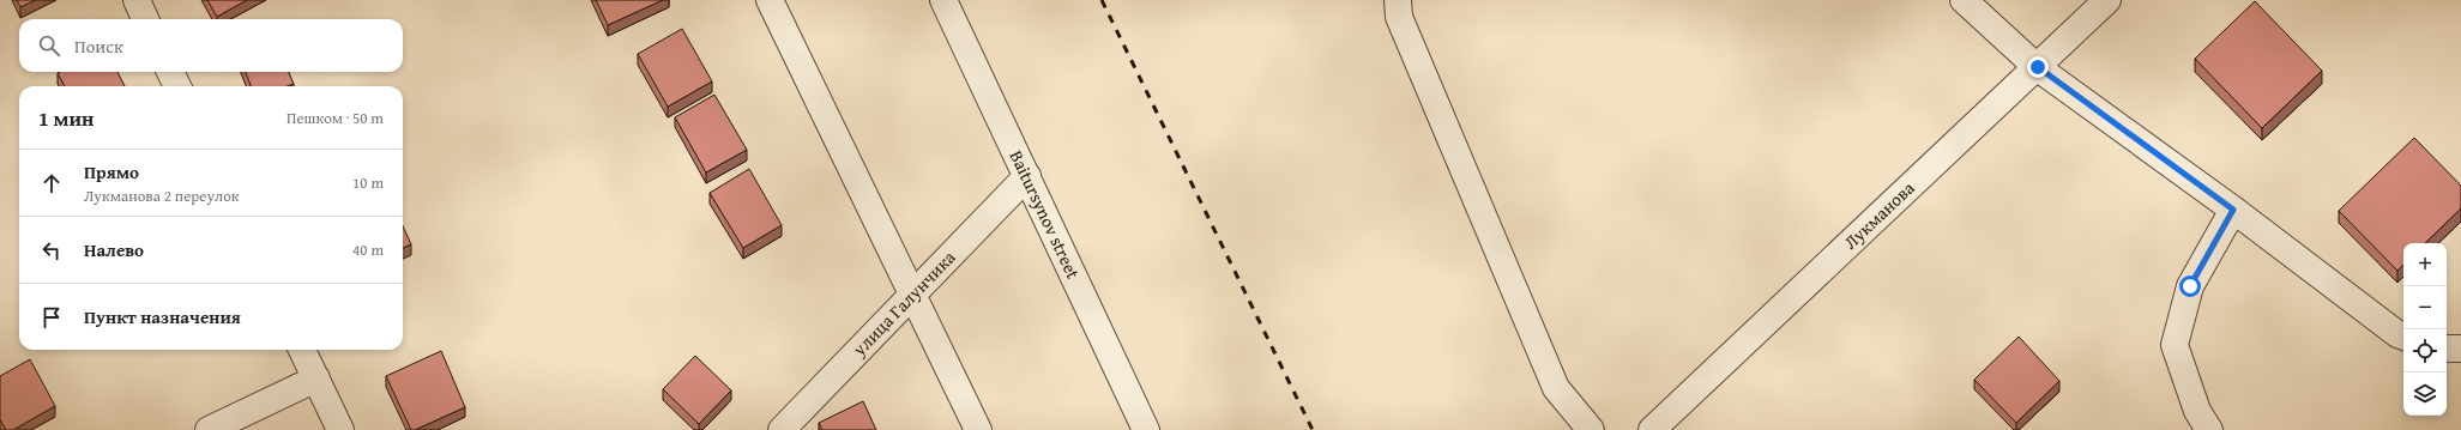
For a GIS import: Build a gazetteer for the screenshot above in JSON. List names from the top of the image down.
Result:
{
  "streets": {
    "street": ["Baitursynov street", "Лукманова", "улица Галунчика"]
  },
  "crossings": [
    ["Baitursynov street", "улица Галунчика"]
  ],
  "page": {
    "search": "Поиск",
    "heading": ["1 мин", "Пешком · 50 m"],
    "list": [
      ["Прямо", "Лукманова 2 переулок", "10 m"],
      ["Налево", "40 m"],
      "Пункт назначения"
    ],
    "map_buttons": ["+", "−"]
  }
}
